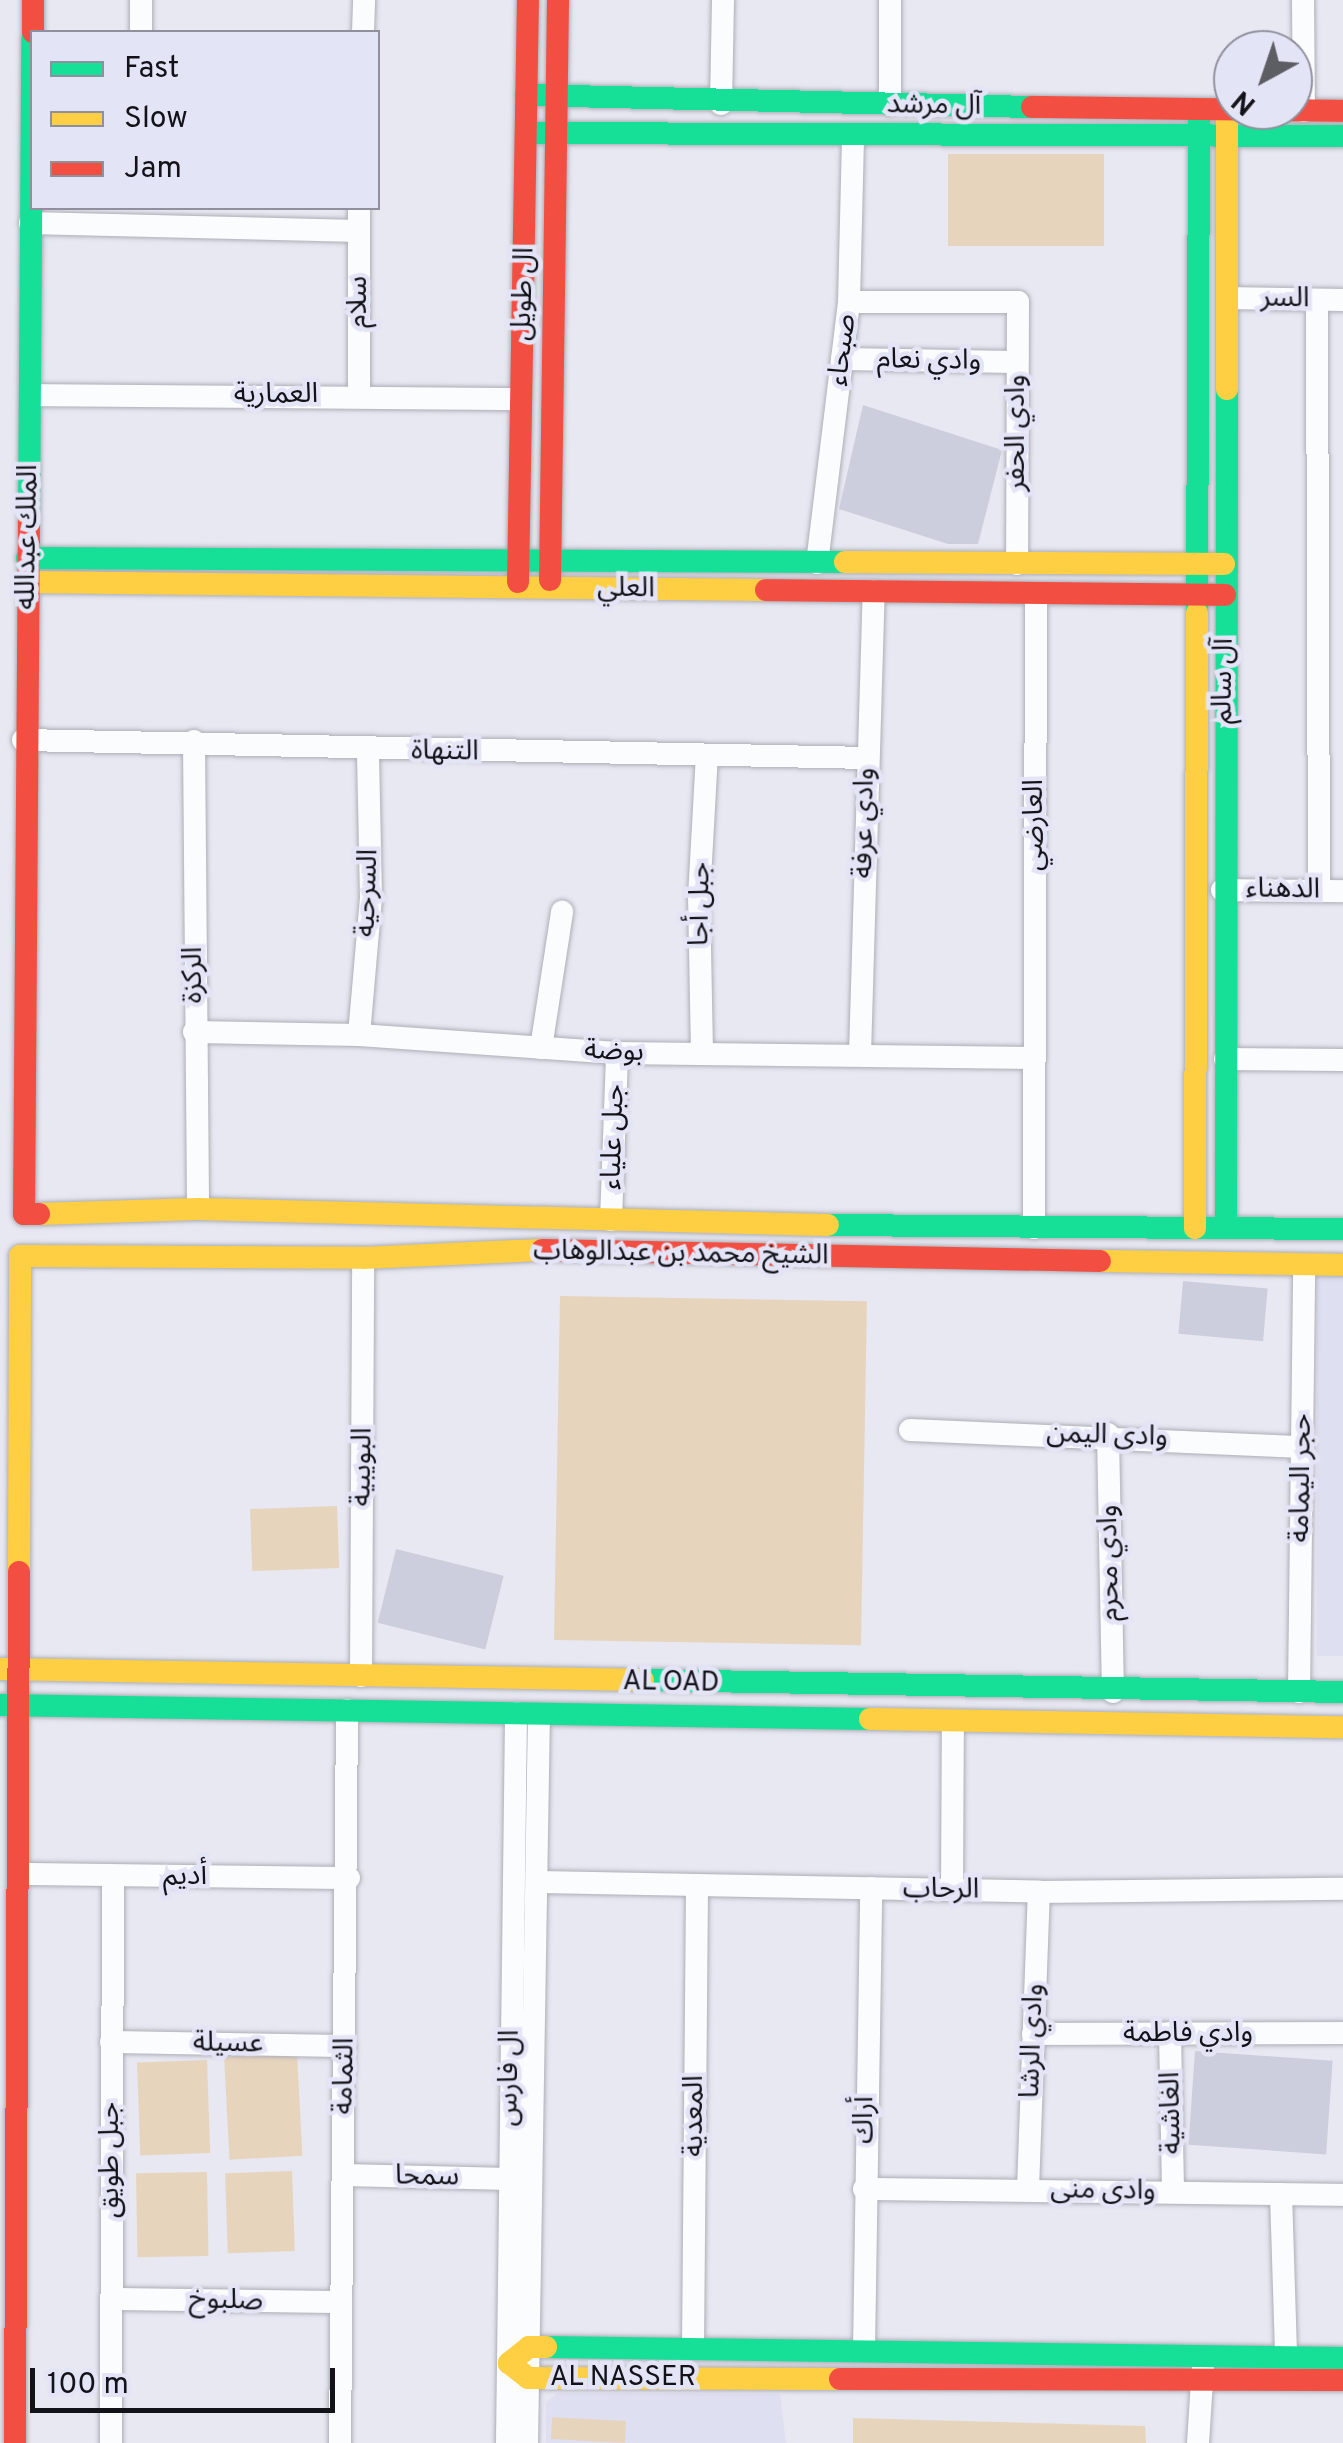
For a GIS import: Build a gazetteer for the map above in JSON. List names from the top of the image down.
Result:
{
  "streets": {
    "street": [
      "آل مرشد",
      "ال طويل",
      "السر",
      "سلام",
      "صبحاء",
      "وادي نعام",
      "العمارية",
      "وادي الحفر",
      "الملك عبدالله",
      "العلي",
      "آل سالم",
      "التنهاة",
      "وادي عرفة",
      "العارضي",
      "الدهناء",
      "السرحية",
      "جبل أجا",
      "الركزة",
      "بوضة",
      "جبل علياء",
      "الشيخ محمد بن عبدالوهاب",
      "وادى اليمن",
      "البويبية",
      "حجر اليمامة",
      "وادي محرم",
      "AL OAD",
      "أديم",
      "الرحاب",
      "وادي فاطمة",
      "وادي الرشا",
      "عسيلة",
      "الثمامة",
      "ال فارس",
      "الغاشية",
      "المعدية",
      "أراك",
      "جبل طويق",
      "سمحا",
      "وادى منى",
      "صلبوخ",
      "AL NASSER"
    ]
  },
  "crossings": [
    ["آل مرشد", "ال طويل"],
    ["آل مرشد", "صبحاء"],
    ["آل مرشد", "آل سالم"],
    ["ال طويل", "العمارية"],
    ["ال طويل", "العلي"],
    ["السر", "آل سالم"],
    ["سلام", "العمارية"],
    ["صبحاء", "وادي نعام"],
    ["صبحاء", "وادي الحفر"],
    ["صبحاء", "العلي"],
    ["وادي نعام", "وادي الحفر"],
    ["العمارية", "الملك عبدالله"],
    ["وادي الحفر", "العلي"],
    ["الملك عبدالله", "العلي"],
    ["الملك عبدالله", "التنهاة"],
    ["الملك عبدالله", "الشيخ محمد بن عبدالوهاب"],
    ["العلي", "آل سالم"],
    ["العلي", "وادي عرفة"],
    ["العلي", "العارضي"],
    ["آل سالم", "الدهناء"],
    ["آل سالم", "الشيخ محمد بن عبدالوهاب"],
    ["التنهاة", "وادي عرفة"],
    ["التنهاة", "السرحية"],
    ["التنهاة", "جبل أجا"],
    ["التنهاة", "الركزة"],
    ["وادي عرفة", "بوضة"],
    ["العارضي", "بوضة"],
    ["العارضي", "الشيخ محمد بن عبدالوهاب"],
    ["السرحية", "بوضة"],
    ["جبل أجا", "بوضة"],
    ["الركزة", "بوضة"],
    ["الركزة", "الشيخ محمد بن عبدالوهاب"],
    ["بوضة", "جبل علياء"],
    ["جبل علياء", "الشيخ محمد بن عبدالوهاب"],
    ["الشيخ محمد بن عبدالوهاب", "البويبية"],
    ["الشيخ محمد بن عبدالوهاب", "حجر اليمامة"],
    ["وادى اليمن", "حجر اليمامة"],
    ["وادى اليمن", "وادي محرم"],
    ["البويبية", "AL OAD"],
    ["حجر اليمامة", "AL OAD"],
    ["وادي محرم", "AL OAD"],
    ["AL OAD", "الثمامة"],
    ["AL OAD", "ال فارس"],
    ["أديم", "الثمامة"],
    ["أديم", "جبل طويق"],
    ["الرحاب", "وادي الرشا"],
    ["الرحاب", "ال فارس"],
    ["الرحاب", "المعدية"],
    ["الرحاب", "أراك"],
    ["وادي فاطمة", "وادي الرشا"],
    ["وادي فاطمة", "الغاشية"],
    ["وادي الرشا", "وادى منى"],
    ["عسيلة", "الثمامة"],
    ["عسيلة", "جبل طويق"],
    ["الثمامة", "سمحا"],
    ["الثمامة", "صلبوخ"],
    ["ال فارس", "سمحا"],
    ["ال فارس", "AL NASSER"],
    ["الغاشية", "وادى منى"],
    ["المعدية", "AL NASSER"],
    ["أراك", "وادى منى"],
    ["أراك", "AL NASSER"],
    ["جبل طويق", "صلبوخ"]
  ],
  "legend": ["Fast", "Slow", "Jam"],
  "scale_bar": "100 m",
  "north": "bottom left"
}
